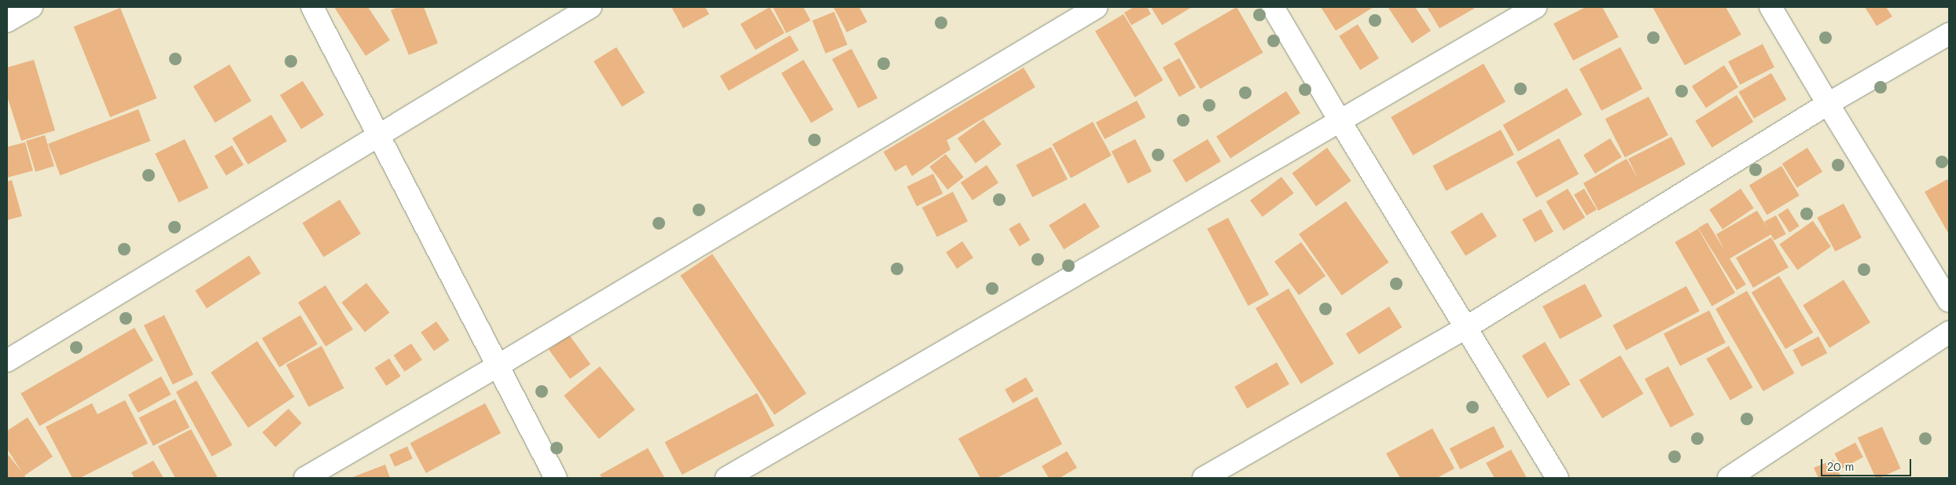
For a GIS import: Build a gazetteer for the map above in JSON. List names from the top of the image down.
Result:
{
  "scale_bar": "20 m"
}
